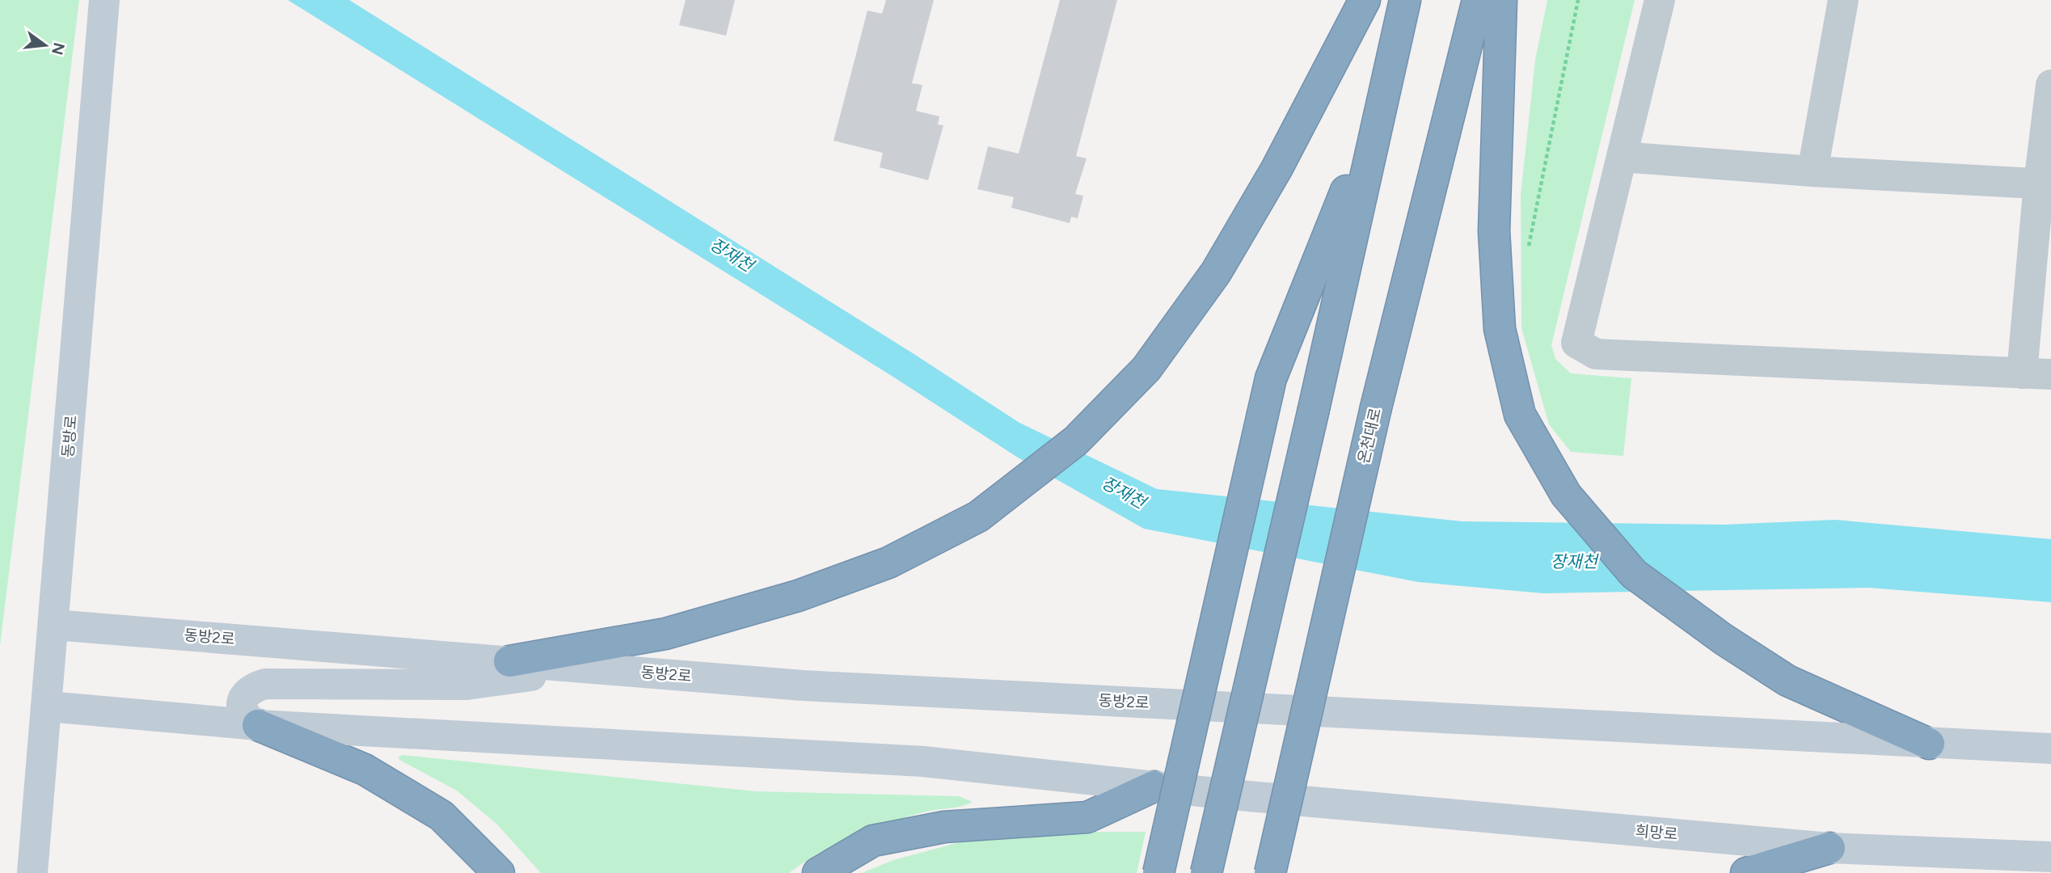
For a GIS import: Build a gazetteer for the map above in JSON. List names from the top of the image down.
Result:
{
  "streets": {
    "highway": ["온천대로"],
    "main road": ["동방로", "동방2로", "희망로"]
  },
  "crossings": [
    ["동방로", "동방2로"]
  ],
  "water": ["장재천"],
  "north": "right"
}
